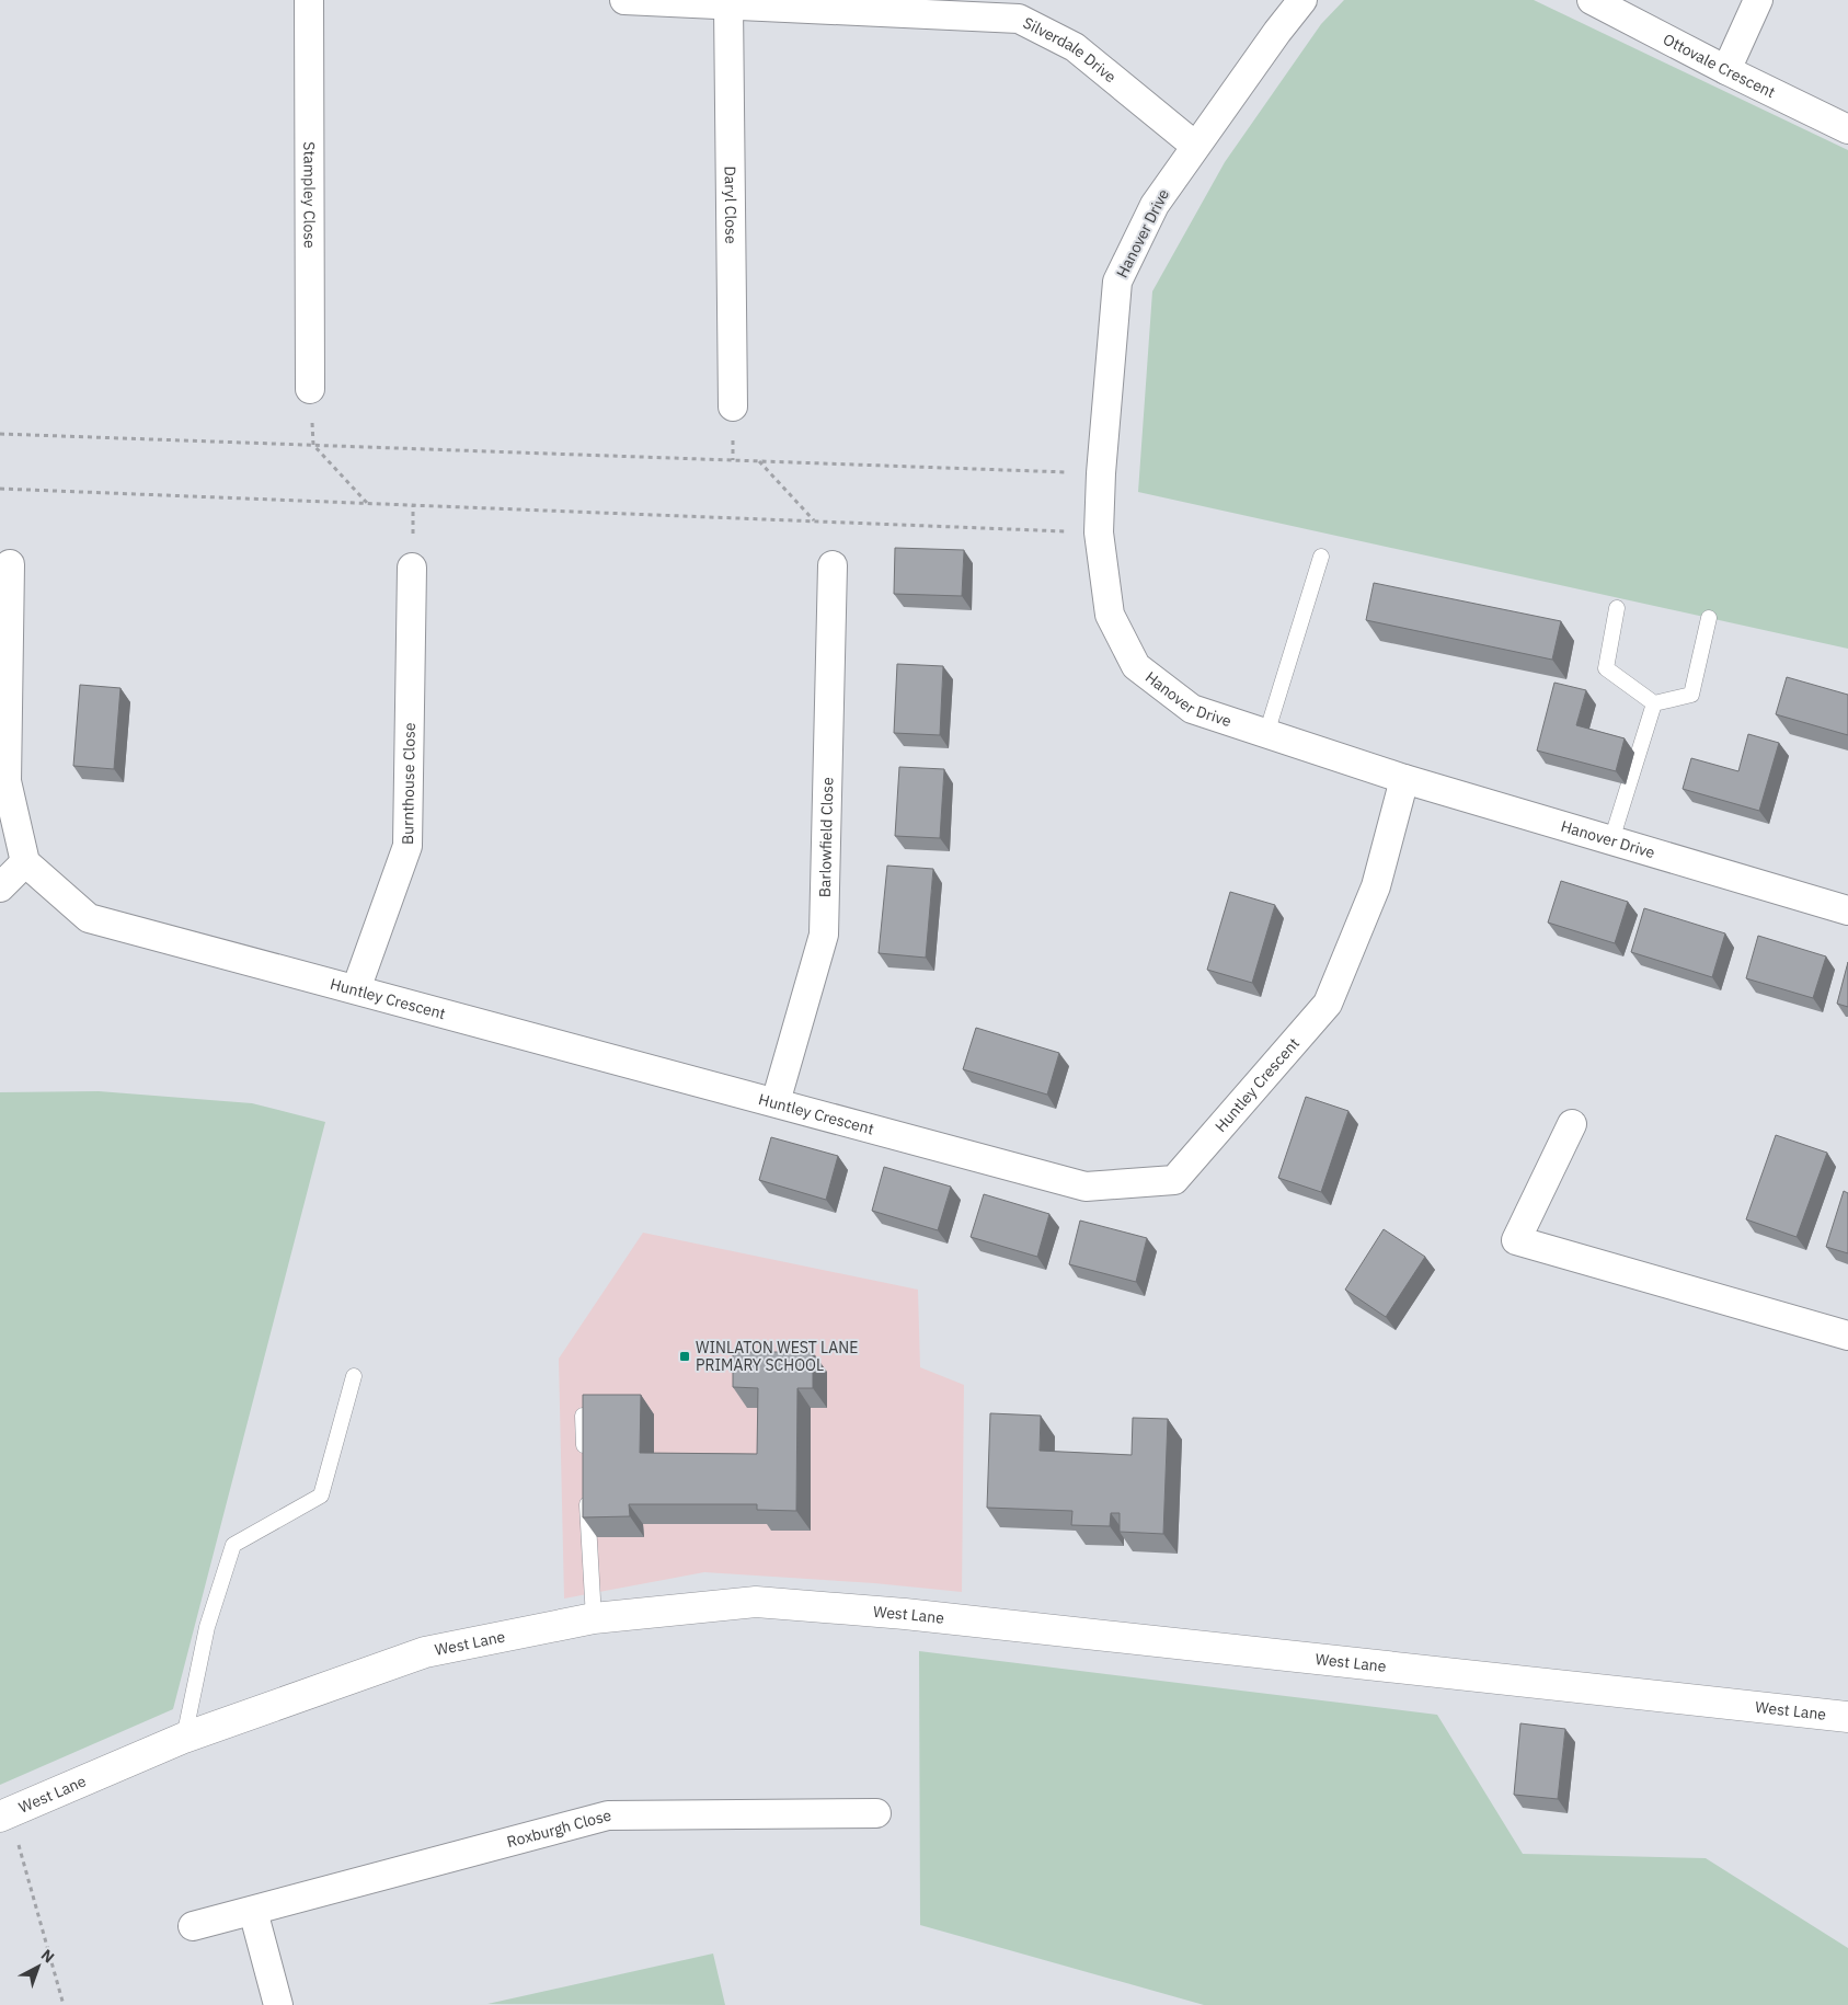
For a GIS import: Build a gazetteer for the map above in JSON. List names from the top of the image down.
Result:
{
  "streets": {
    "street": [
      "Silverdale Drive",
      "Ottovale Crescent",
      "Stampley Close",
      "Daryl Close",
      "Hanover Drive",
      "Burnthouse Close",
      "Barlowfield Close",
      "Huntley Crescent",
      "West Lane",
      "Roxburgh Close"
    ]
  },
  "crossings": [
    ["Silverdale Drive", "Daryl Close"],
    ["Silverdale Drive", "Hanover Drive"],
    ["Hanover Drive", "Huntley Crescent"],
    ["Burnthouse Close", "Huntley Crescent"],
    ["Barlowfield Close", "Huntley Crescent"]
  ],
  "places": {
    "transit": ["WINLATON WEST LANE PRIMARY SCHOOL"]
  },
  "north": "top right"
}
